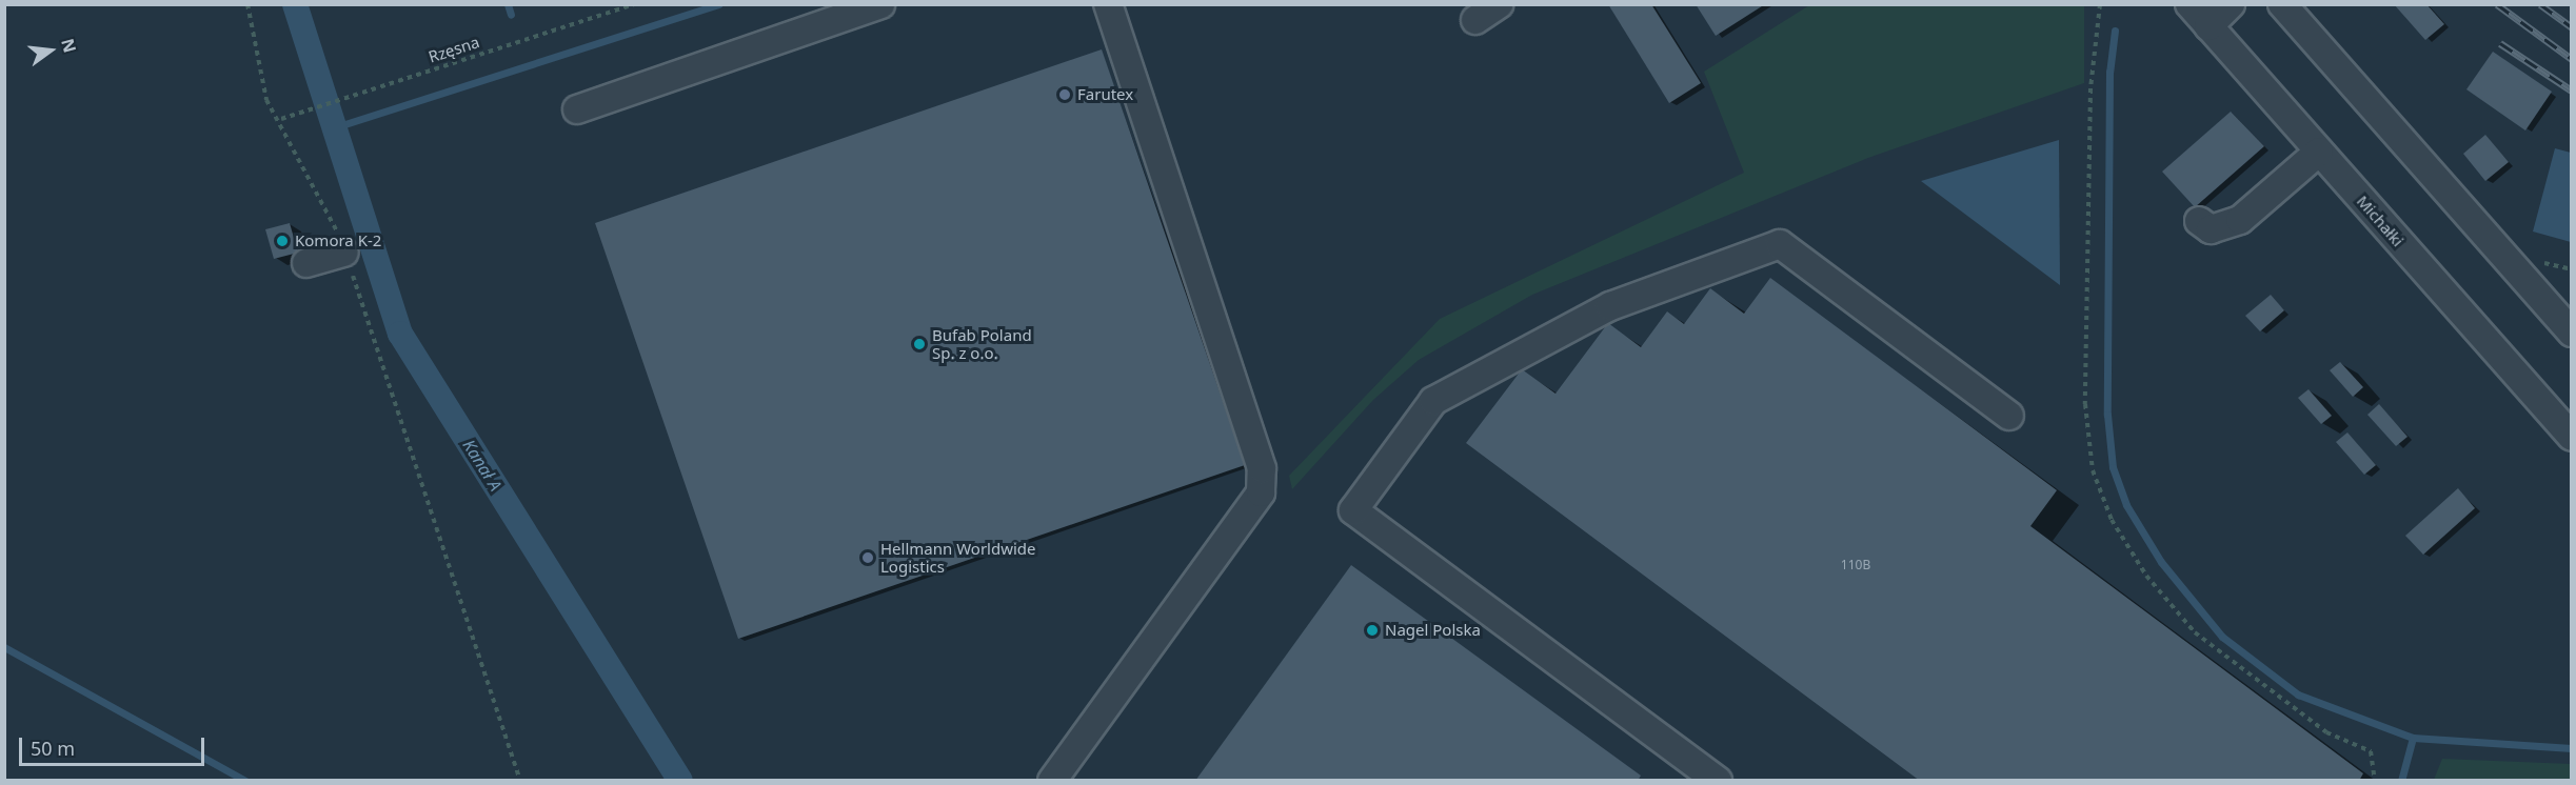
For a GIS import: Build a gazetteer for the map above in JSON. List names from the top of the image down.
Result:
{
  "streets": {
    "street": ["Michałki"],
    "path": ["Rzęsna"]
  },
  "water": ["Kanał A"],
  "places": [
    "Farutex",
    "Komora K-2",
    "Bufab Poland Sp. z o.o.",
    "Hellmann Worldwide Logistics",
    "Nagel Polska"
  ],
  "house_numbers": ["110B"],
  "scale_bar": "50 m",
  "north": "right"
}
